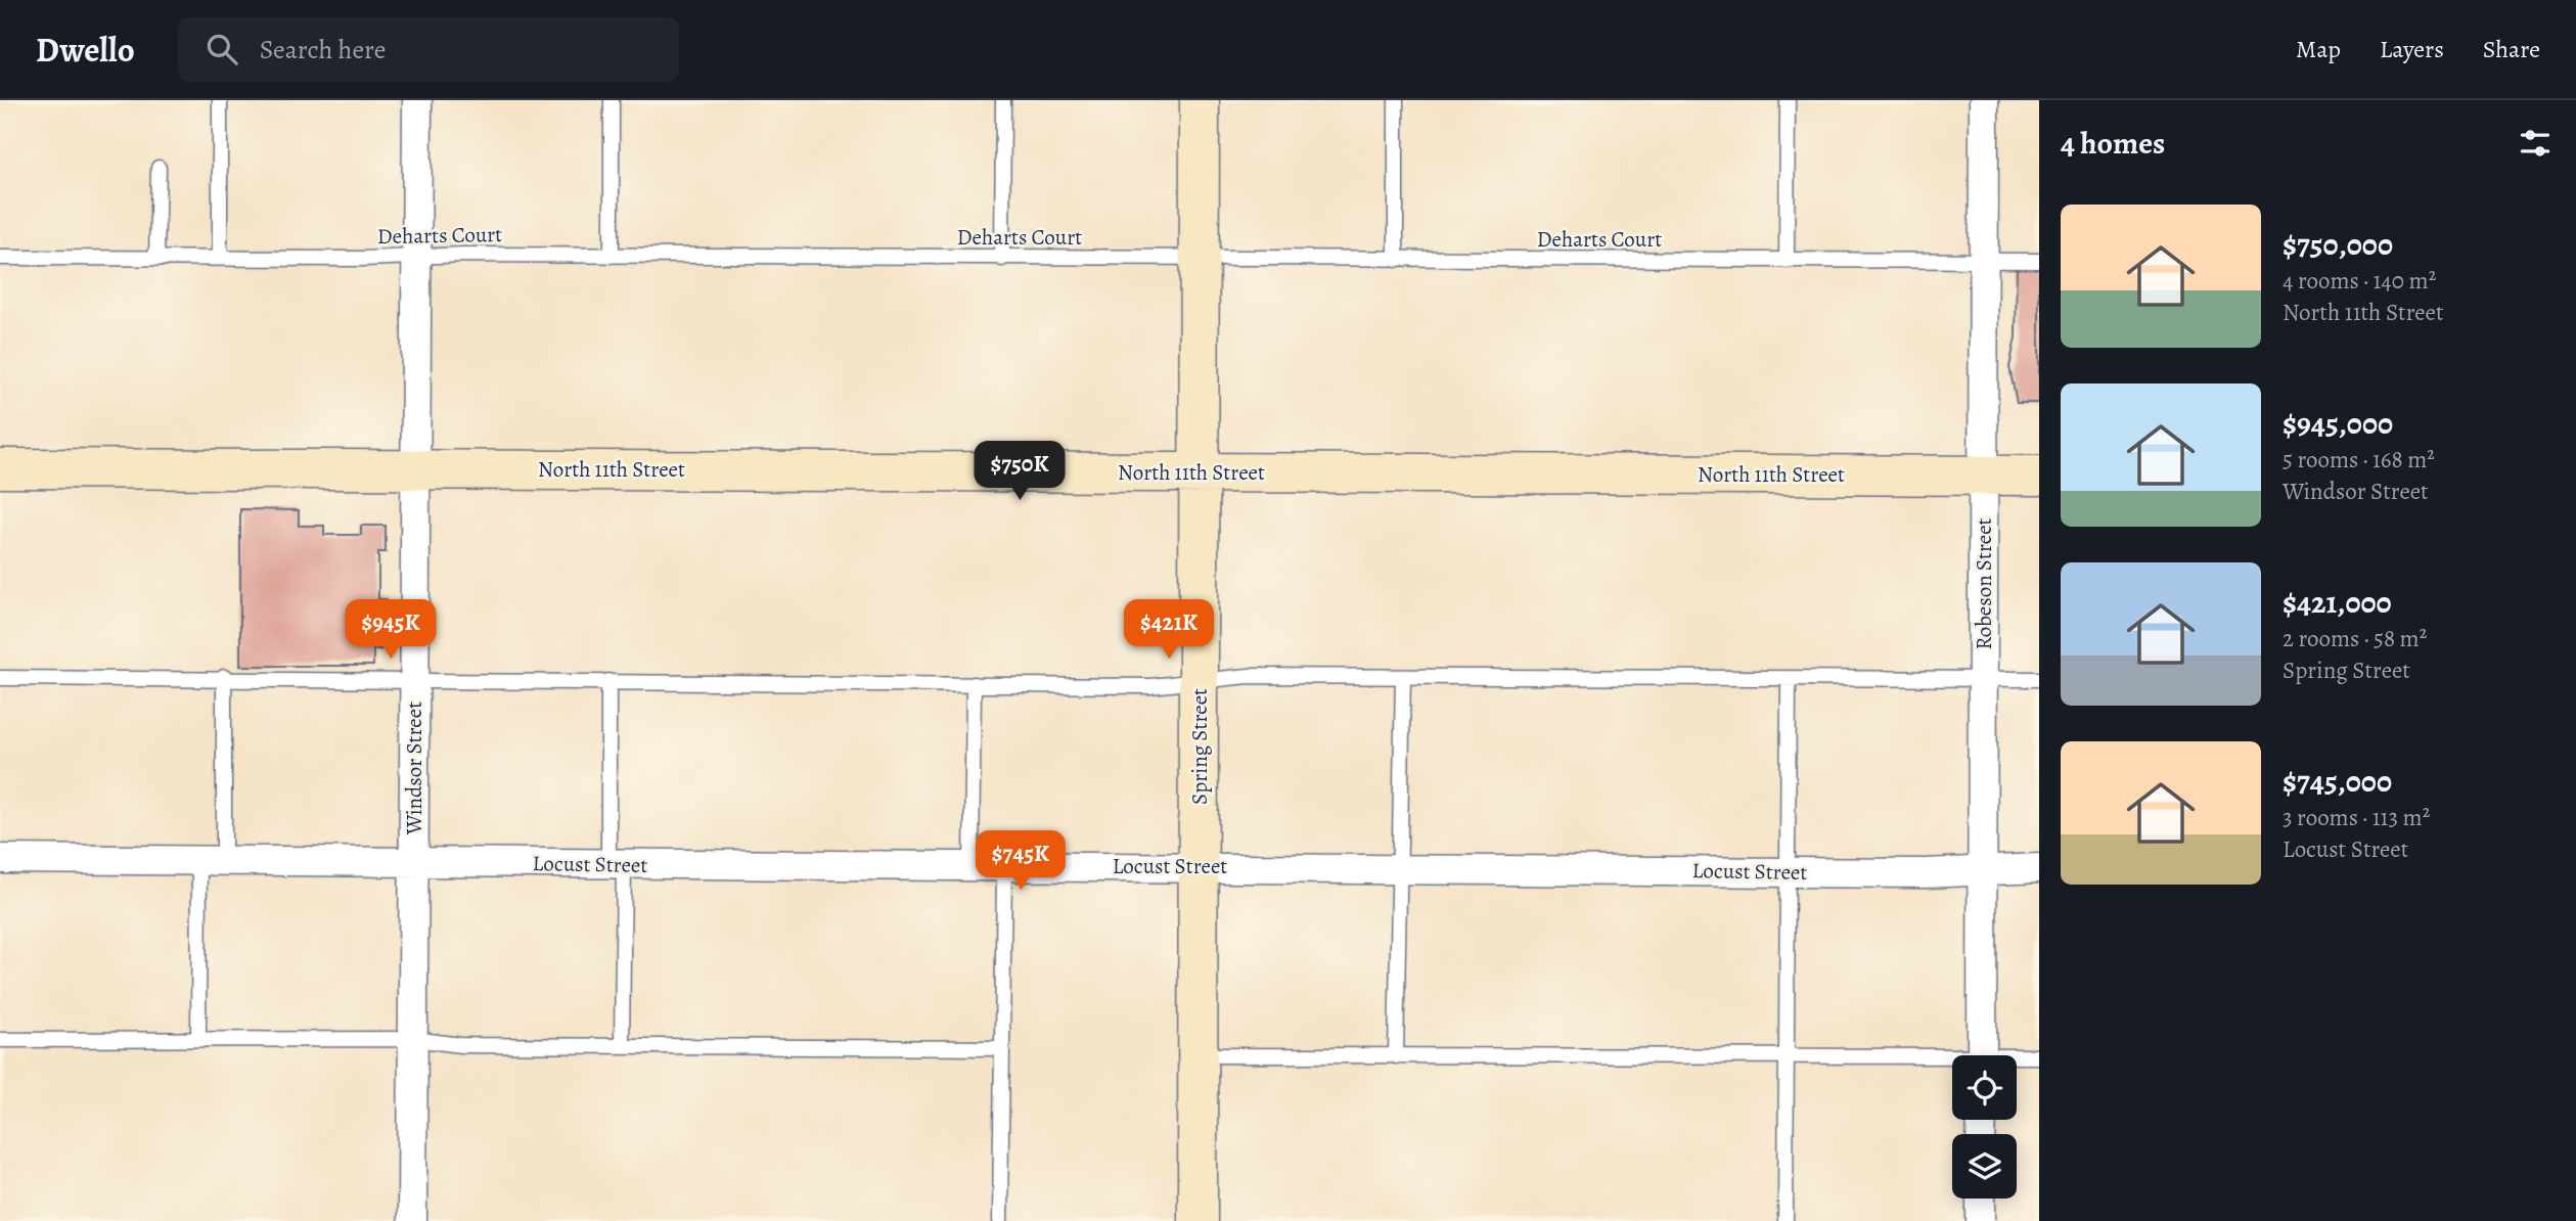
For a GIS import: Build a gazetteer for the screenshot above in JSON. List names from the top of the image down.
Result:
{
  "streets": {
    "street": [
      "North 11th Street",
      "Robeson Street",
      "Spring Street",
      "Windsor Street",
      "Locust Street"
    ],
    "lane": ["Deharts Court"]
  },
  "crossings": [
    ["Deharts Court", "Robeson Street"],
    ["Deharts Court", "Spring Street"],
    ["Deharts Court", "Windsor Street"],
    ["North 11th Street", "Robeson Street"],
    ["North 11th Street", "Spring Street"],
    ["North 11th Street", "Windsor Street"],
    ["Robeson Street", "Locust Street"],
    ["Spring Street", "Locust Street"],
    ["Windsor Street", "Locust Street"]
  ],
  "page": {
    "header": "Dwello",
    "search": "Search here",
    "nav": ["Map", "Layers", "Share"],
    "heading": "4 homes",
    "list": [
      {
        "name": "$750,000",
        "note": "4 rooms · 140 m² · North 11th Street"
      },
      {
        "name": "$945,000",
        "note": "5 rooms · 168 m² · Windsor Street"
      },
      {
        "name": "$421,000",
        "note": "2 rooms · 58 m² · Spring Street"
      },
      {
        "name": "$745,000",
        "note": "3 rooms · 113 m² · Locust Street"
      }
    ],
    "price": [
      "$750K",
      "$945K",
      "$421K",
      "$745K"
    ]
  }
}
